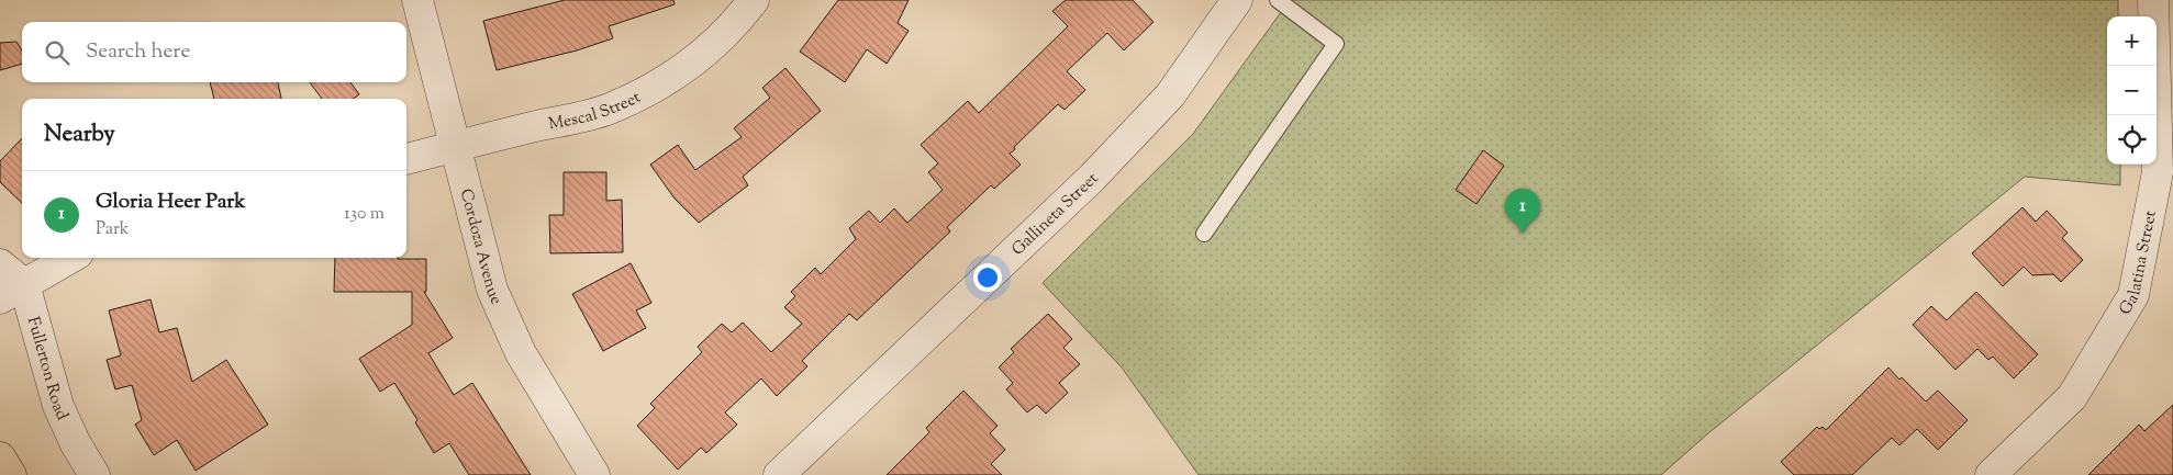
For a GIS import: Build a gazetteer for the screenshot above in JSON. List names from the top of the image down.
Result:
{
  "streets": {
    "street": [
      "Mescal Street",
      "Gallineta Street",
      "Cordoza Avenue",
      "Galatina Street",
      "Fullerton Road"
    ]
  },
  "crossings": [
    ["Mescal Street", "Cordoza Avenue"]
  ],
  "page": {
    "map_buttons": ["+", "−"],
    "search": "Search here",
    "heading": "Nearby",
    "list": [
      {
        "mark": "1",
        "name": "Gloria Heer Park",
        "note": "Park",
        "value": "130 m"
      }
    ],
    "pins": "1"
  }
}
